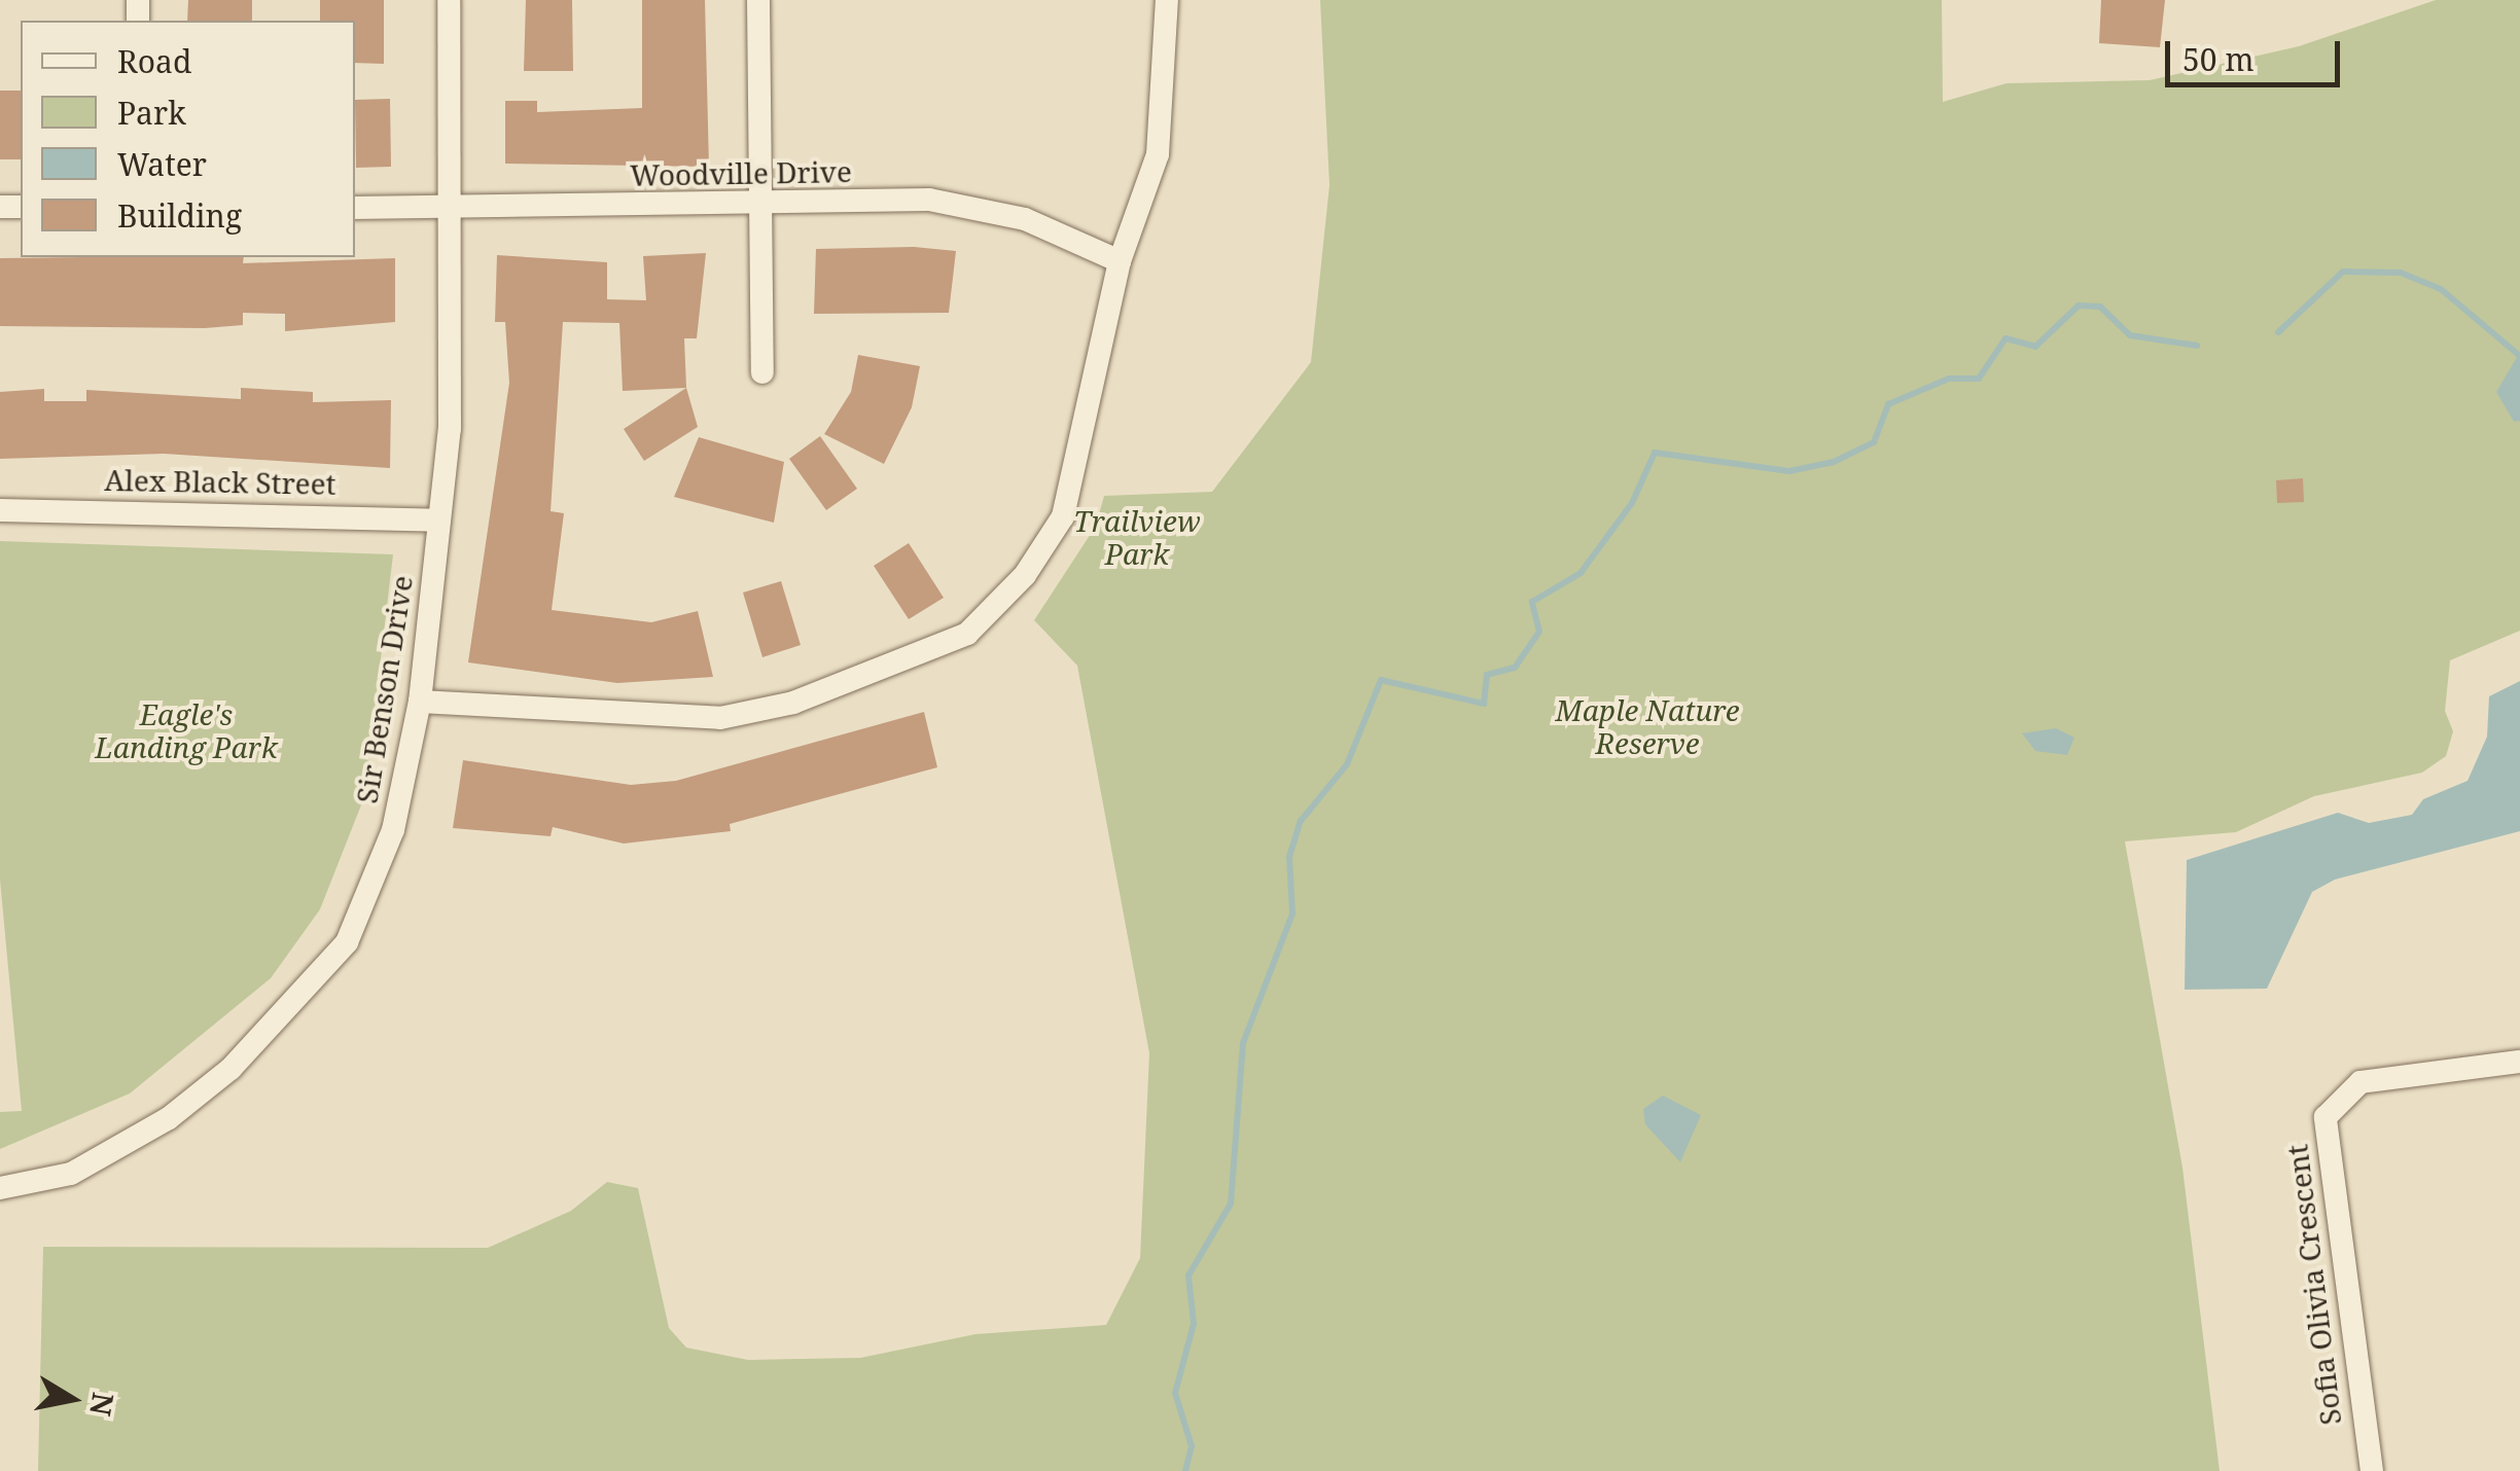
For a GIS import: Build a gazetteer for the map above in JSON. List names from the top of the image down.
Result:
{
  "streets": {
    "street": [
      "Woodville Drive",
      "Alex Black Street",
      "Sir Benson Drive",
      "Sofia Olivia Crescent"
    ]
  },
  "crossings": [
    ["Woodville Drive", "Sir Benson Drive"],
    ["Alex Black Street", "Sir Benson Drive"]
  ],
  "parks": ["Trailview Park", "Maple Nature Reserve", "Eagle's Landing Park"],
  "legend": [
    "Road",
    "Park",
    "Water",
    "Building"
  ],
  "scale_bar": "50 m",
  "north": "right"
}
